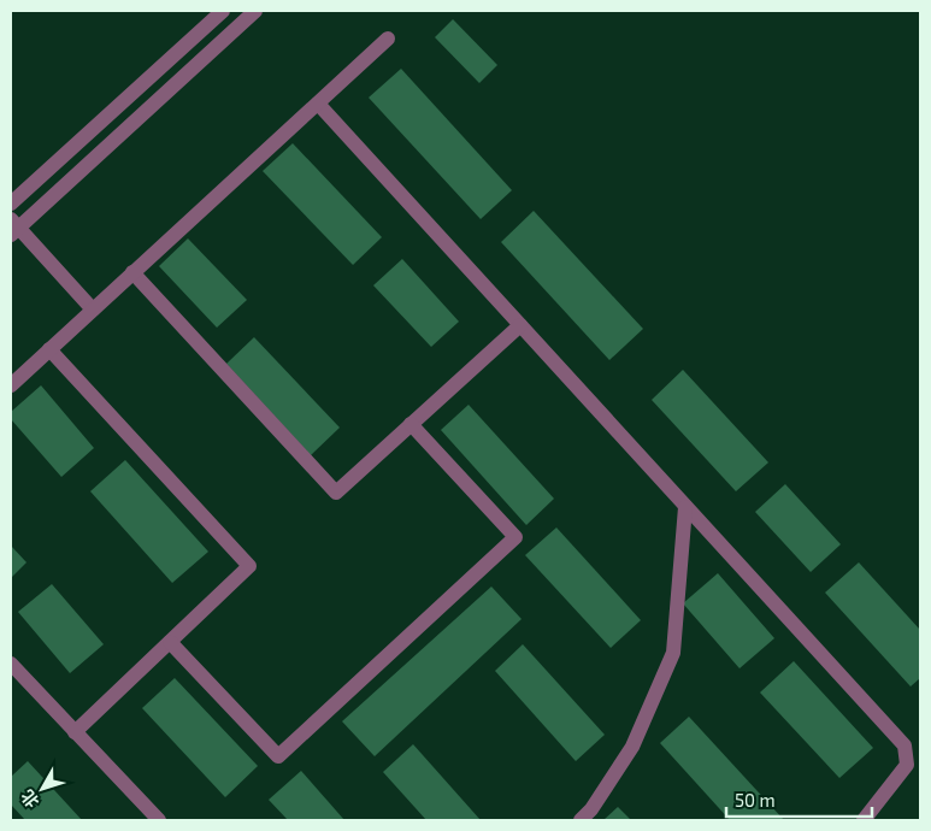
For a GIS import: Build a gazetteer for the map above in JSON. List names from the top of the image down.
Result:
{
  "scale_bar": "50 m",
  "north": "bottom left"
}
